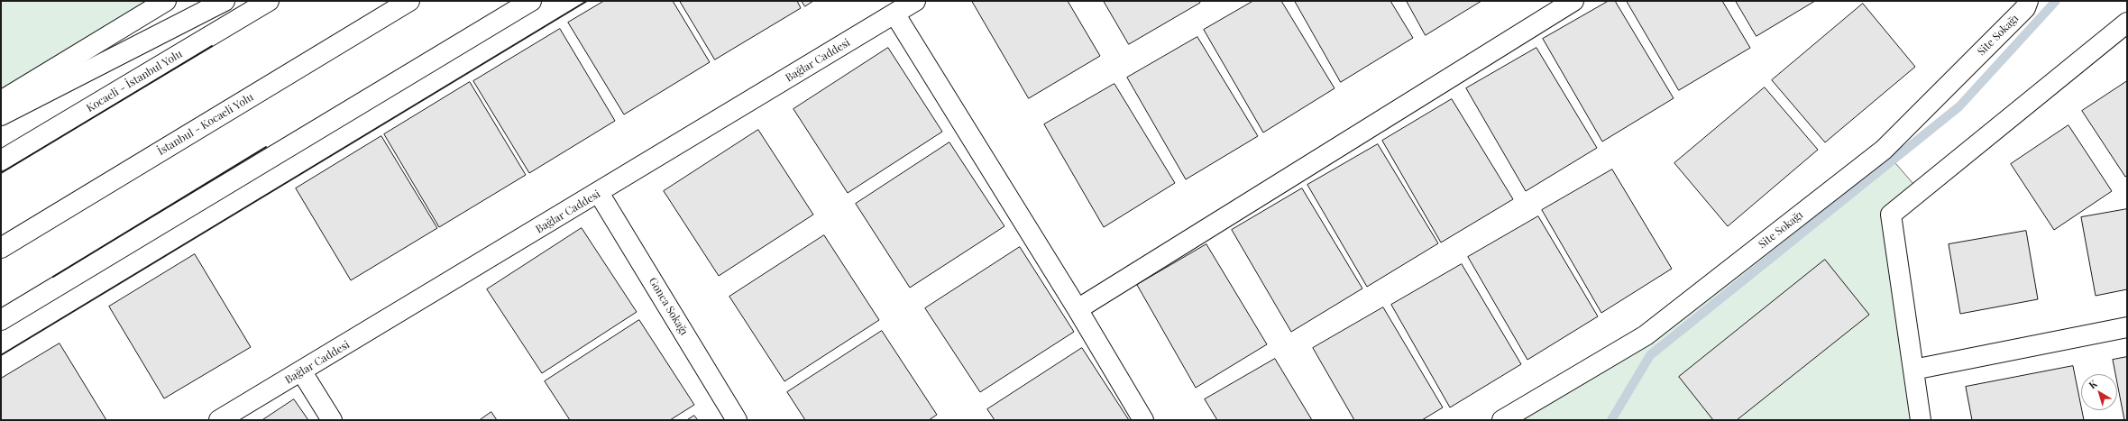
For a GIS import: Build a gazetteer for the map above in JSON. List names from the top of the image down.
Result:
{
  "streets": {
    "main road": [
      "Site Sokağı",
      "Bağlar Caddesi",
      "Kocaeli - İstanbul Yolu",
      "İstanbul - Kocaeli Yolu",
      "Gonca Sokağı"
    ]
  },
  "crossings": [
    ["Bağlar Caddesi", "Gonca Sokağı"]
  ],
  "north": "top left"
}
